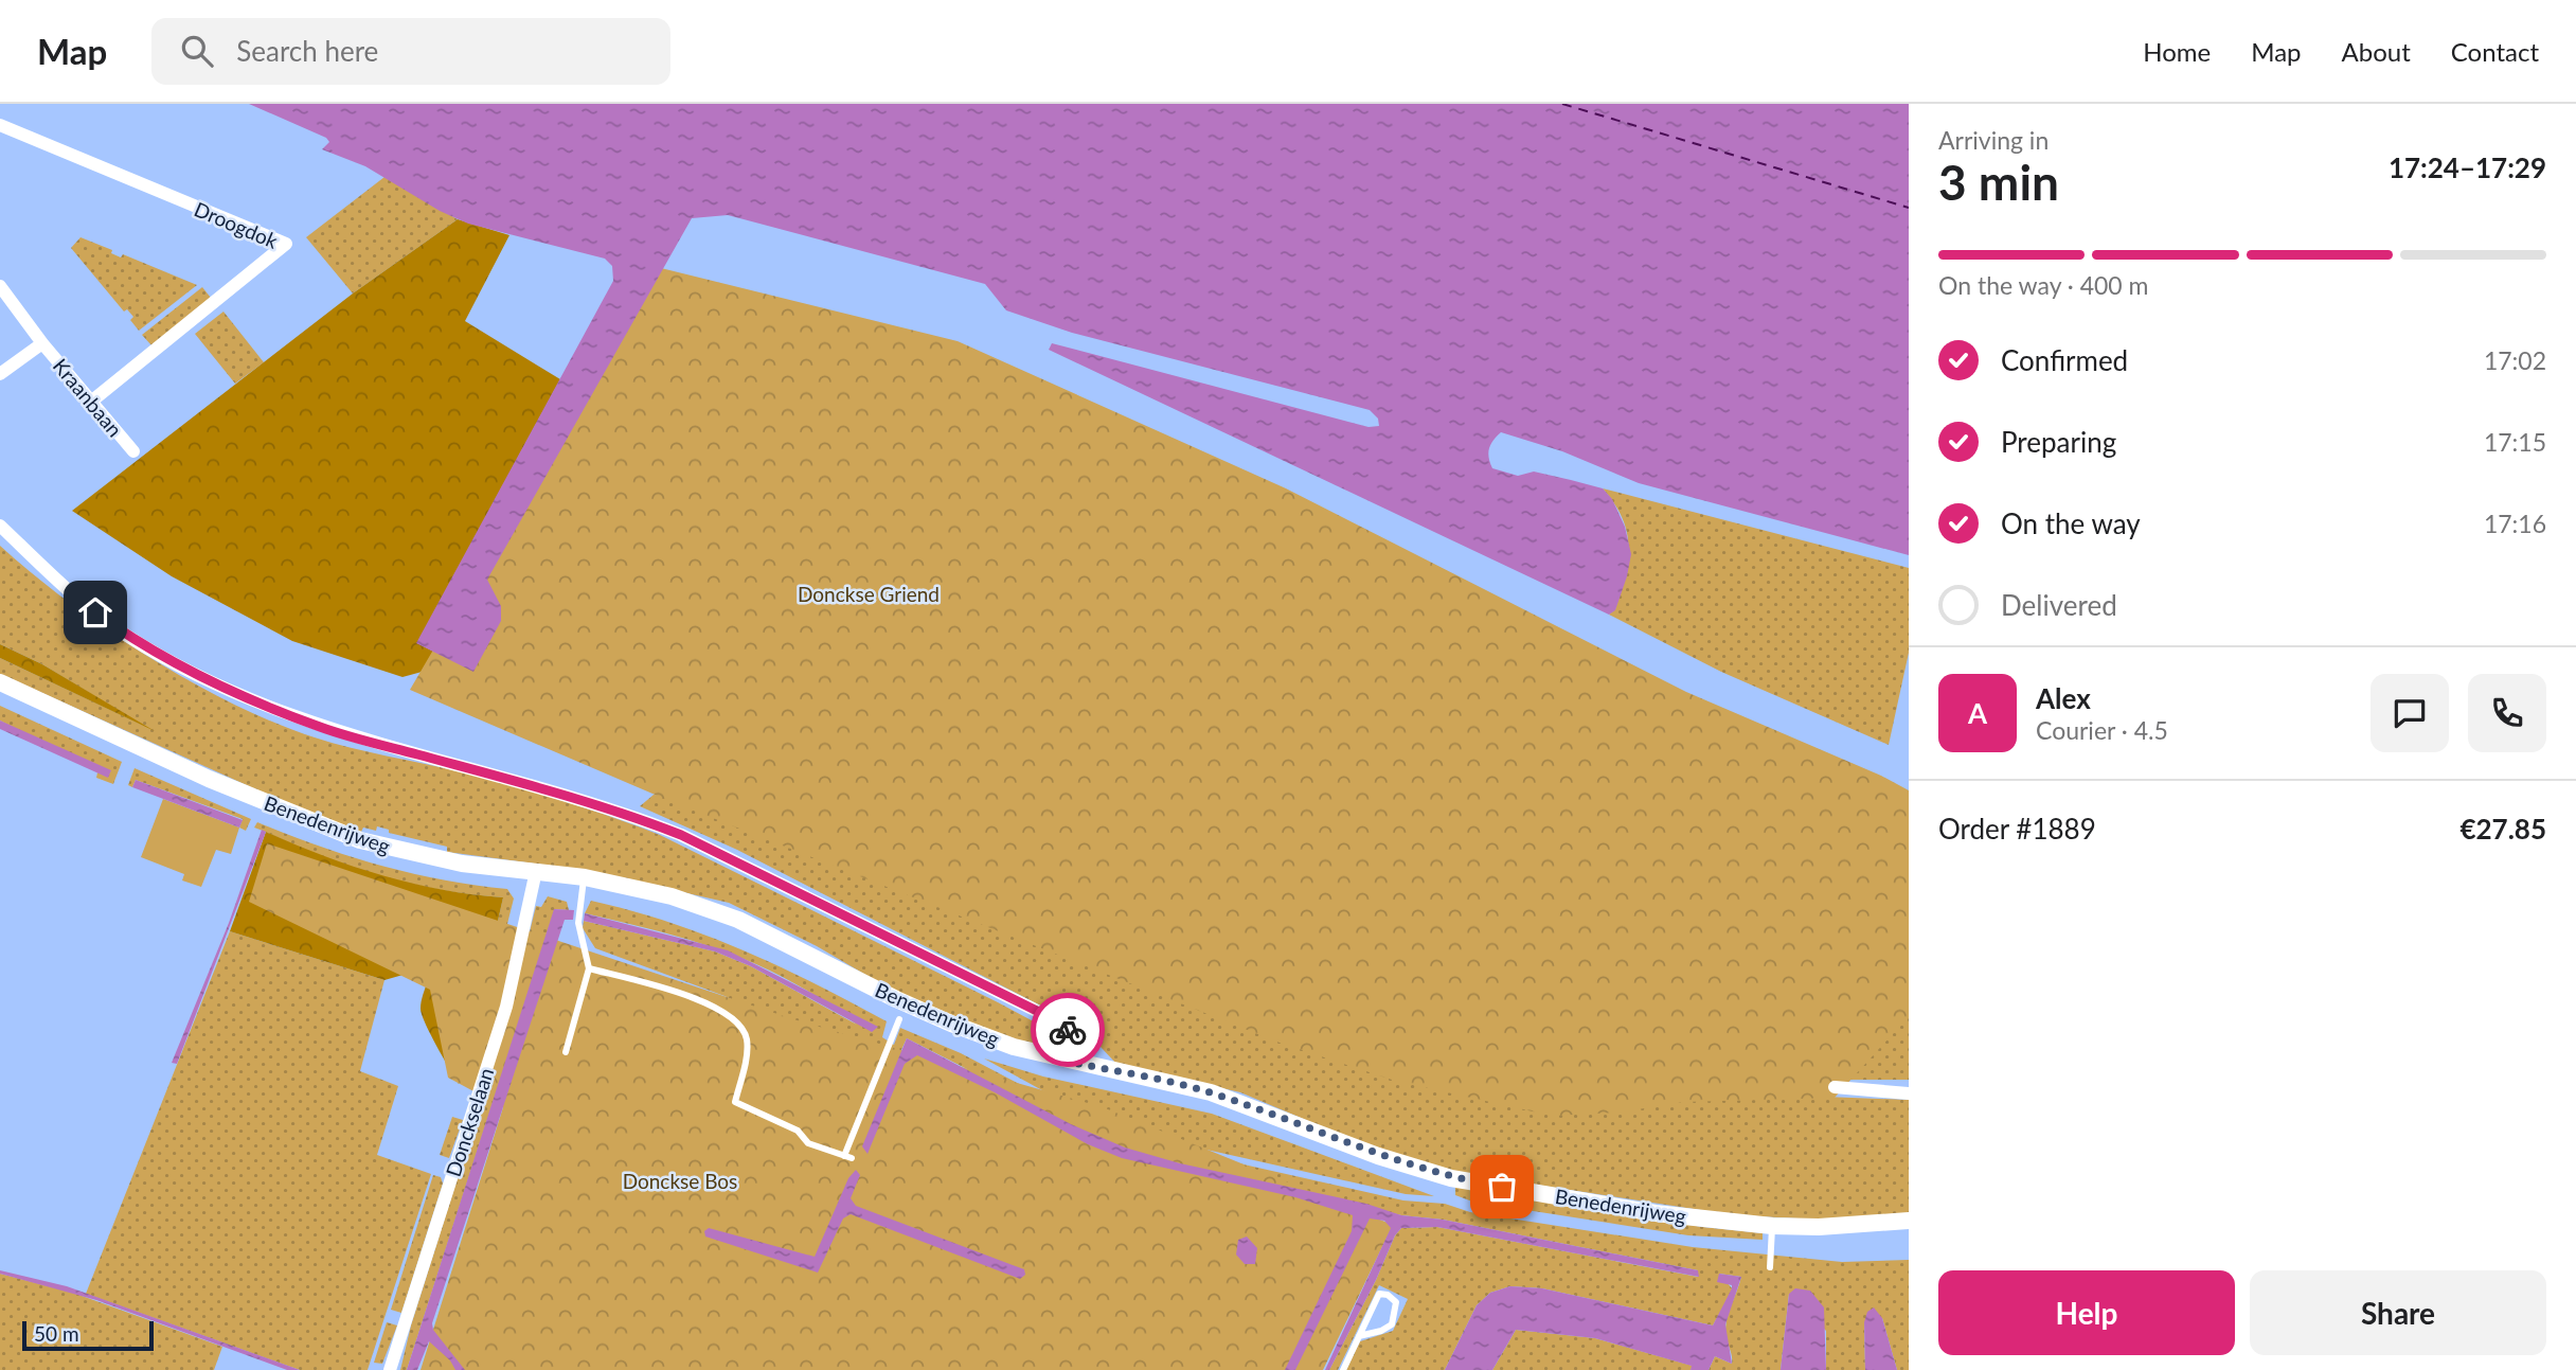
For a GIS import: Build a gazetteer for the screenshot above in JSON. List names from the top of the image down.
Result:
{
  "streets": {
    "street": [
      "Droogdok",
      "Kraanbaan",
      "Benedenrijweg",
      "Donckselaan"
    ]
  },
  "crossings": [
    ["Droogdok", "Kraanbaan"],
    ["Benedenrijweg", "Donckselaan"]
  ],
  "parks": ["Donckse Griend", "Donckse Bos"],
  "scale_bar": "50 m",
  "page": {
    "header": "Map",
    "search": "Search here",
    "nav": [
      "Home",
      "Map",
      "About",
      "Contact"
    ],
    "heading": ["3 min", "Arriving in", "17:24–17:29"],
    "panel": [
      "Alex",
      "Courier · 4.5",
      "Order #1889",
      "€27.85"
    ],
    "bar": "On the way · 400 m",
    "list": [
      ["Confirmed", "17:02"],
      ["Preparing", "17:15"],
      ["On the way", "17:16"],
      "Delivered"
    ],
    "round": "A",
    "buttons": ["Help", "Share"],
    "scale": "50 m"
  }
}
